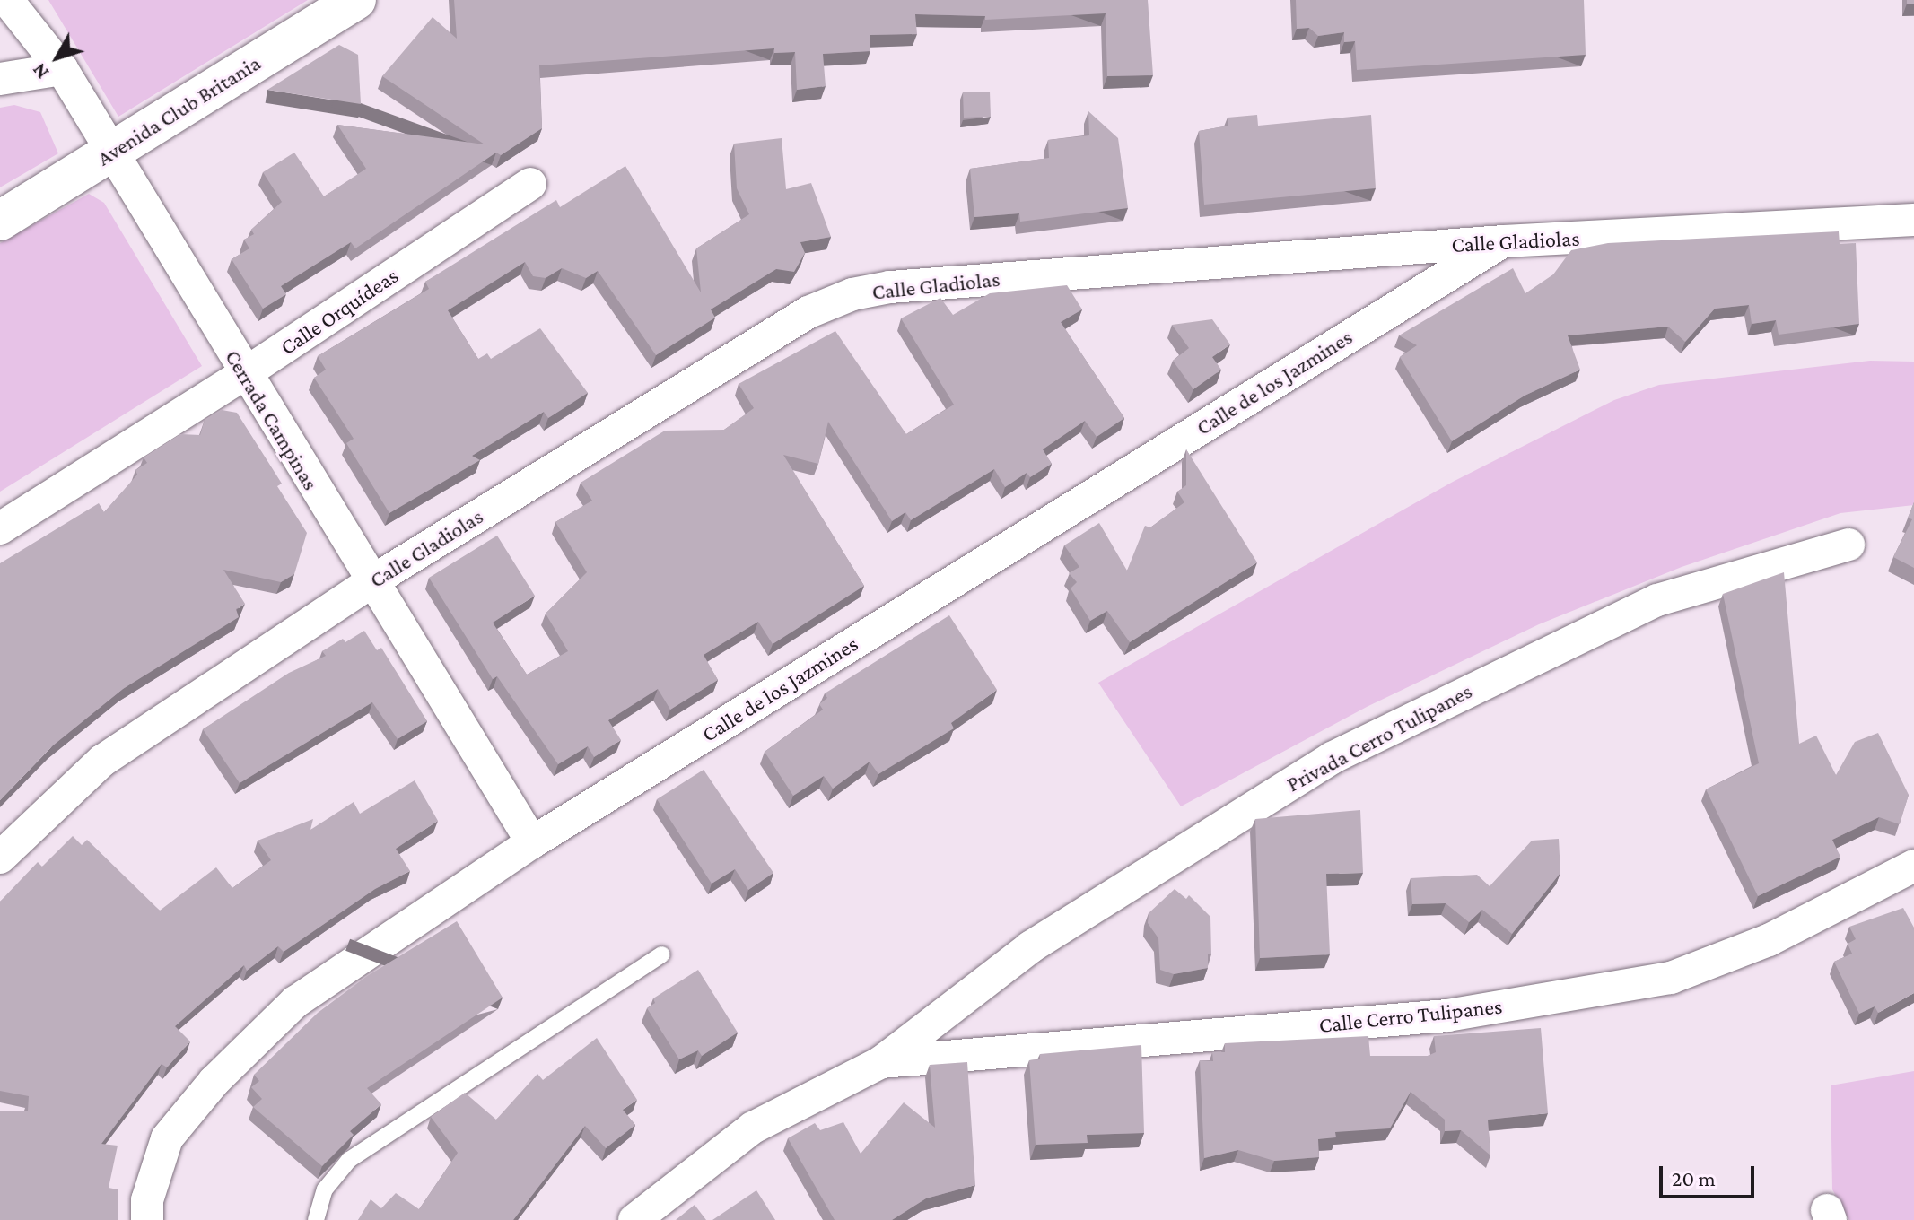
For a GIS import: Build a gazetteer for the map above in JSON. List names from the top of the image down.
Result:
{
  "streets": {
    "main road": ["Avenida Club Britania"],
    "street": [
      "Calle Gladiolas",
      "Calle Orquídeas",
      "Calle de los Jazmines",
      "Cerrada Campinas",
      "Privada Cerro Tulipanes",
      "Calle Cerro Tulipanes"
    ]
  },
  "crossings": [
    ["Avenida Club Britania", "Cerrada Campinas"],
    ["Calle Gladiolas", "Calle de los Jazmines"],
    ["Calle Gladiolas", "Cerrada Campinas"],
    ["Calle Orquídeas", "Cerrada Campinas"],
    ["Calle de los Jazmines", "Cerrada Campinas"],
    ["Privada Cerro Tulipanes", "Calle Cerro Tulipanes"]
  ],
  "scale_bar": "20 m",
  "north": "bottom left"
}
